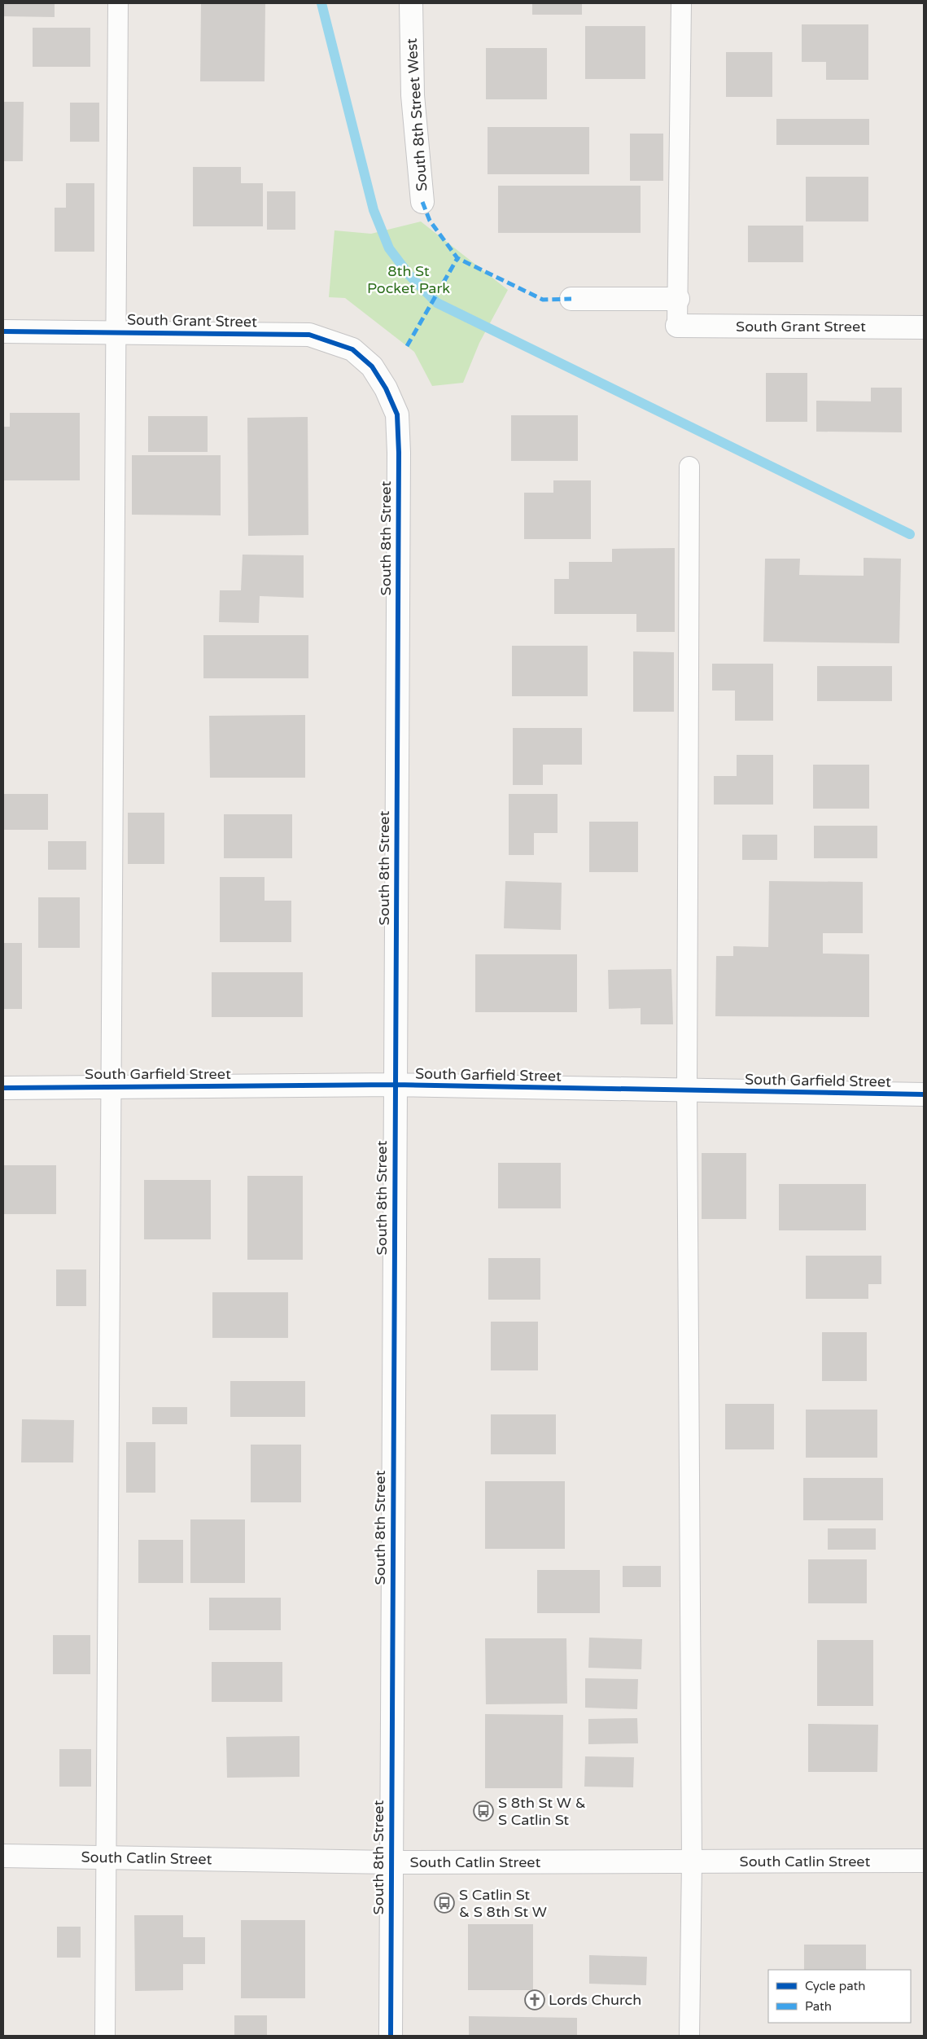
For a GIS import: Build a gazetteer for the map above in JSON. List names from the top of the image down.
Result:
{
  "streets": {
    "street": [
      "South 8th Street West",
      "South Grant Street",
      "South 8th Street",
      "South Garfield Street",
      "South Catlin Street"
    ]
  },
  "crossings": [
    ["South Grant Street", "South 8th Street"],
    ["South 8th Street", "South Garfield Street"],
    ["South 8th Street", "South Catlin Street"]
  ],
  "parks": ["8th St Pocket Park"],
  "places": {
    "bus stop": ["S 8th St W & S Catlin St", "S Catlin St & S 8th St W"],
    "church": ["Lords Church"]
  },
  "legend": ["Cycle path", "Path"]
}
